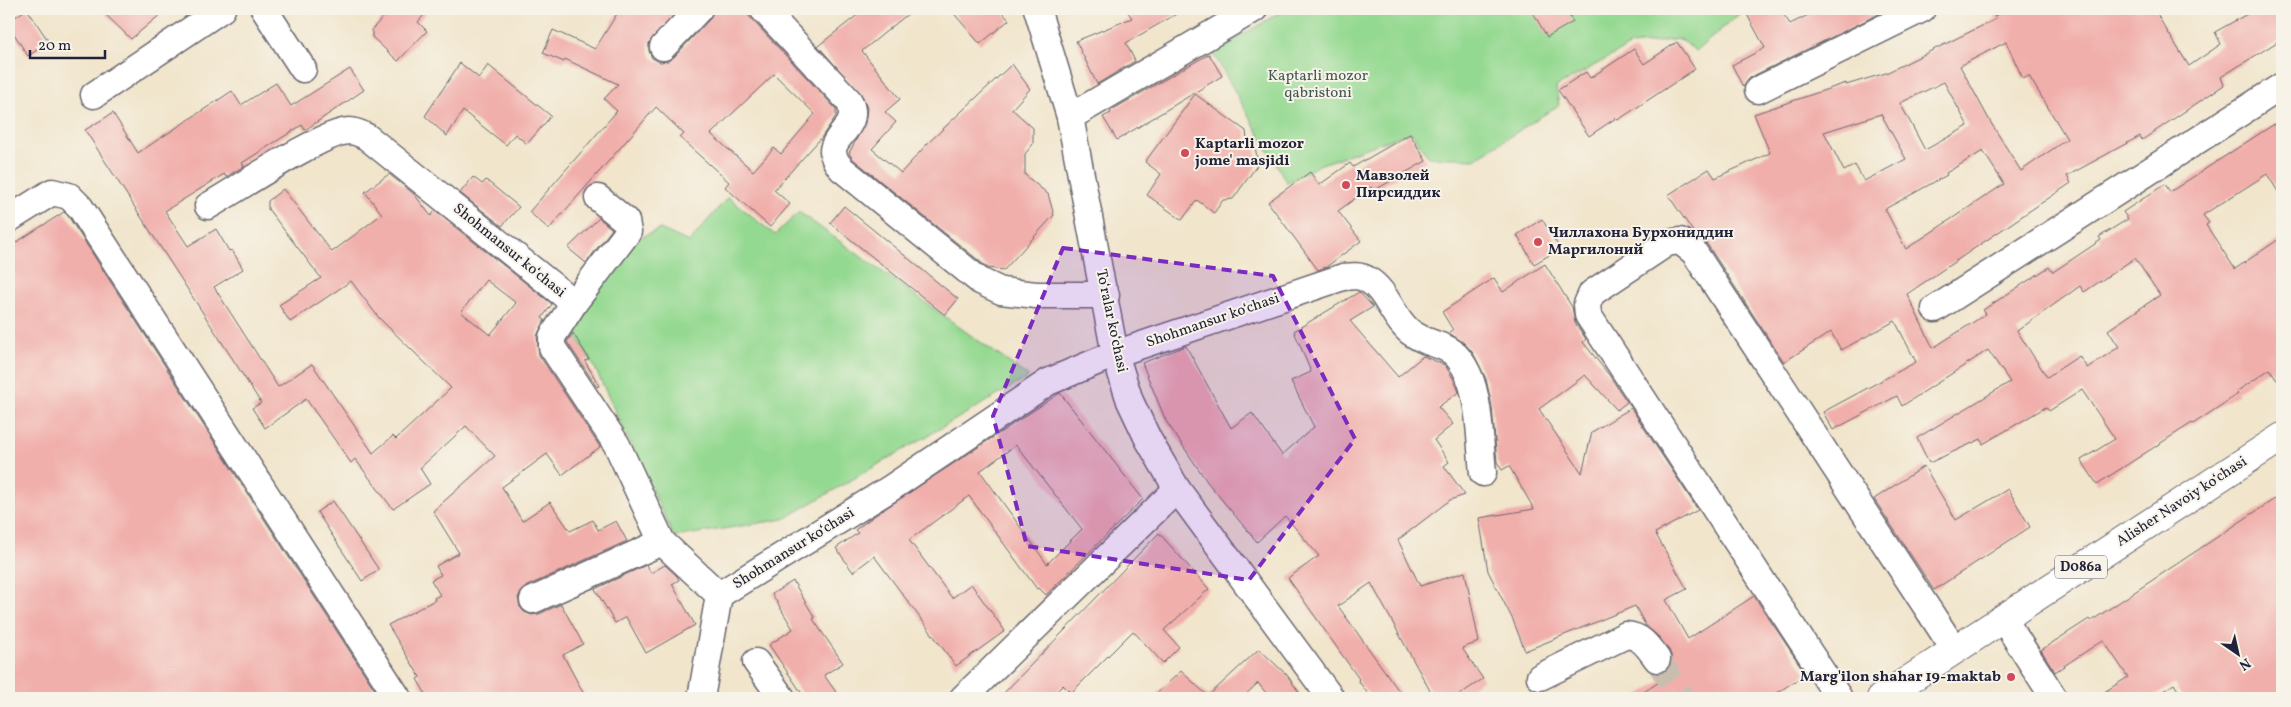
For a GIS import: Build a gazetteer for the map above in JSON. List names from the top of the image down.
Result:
{
  "streets": {
    "main road": ["Alisher Navoiy koʻchasi", "D086a"],
    "street": ["Shohmansur koʻchasi", "Toʻralar koʻchasi"]
  },
  "crossings": [
    ["Shohmansur koʻchasi", "Toʻralar koʻchasi"]
  ],
  "parks": ["Kaptarli mozor qabristoni"],
  "places": [
    "Kaptarli mozor jome' masjidi",
    "Мавзолей Пирсиддик",
    "Чиллахона Бурхониддин Маргилоний",
    "Marg'ilon shahar 19-maktab"
  ],
  "scale_bar": "20 m",
  "north": "bottom right"
}
